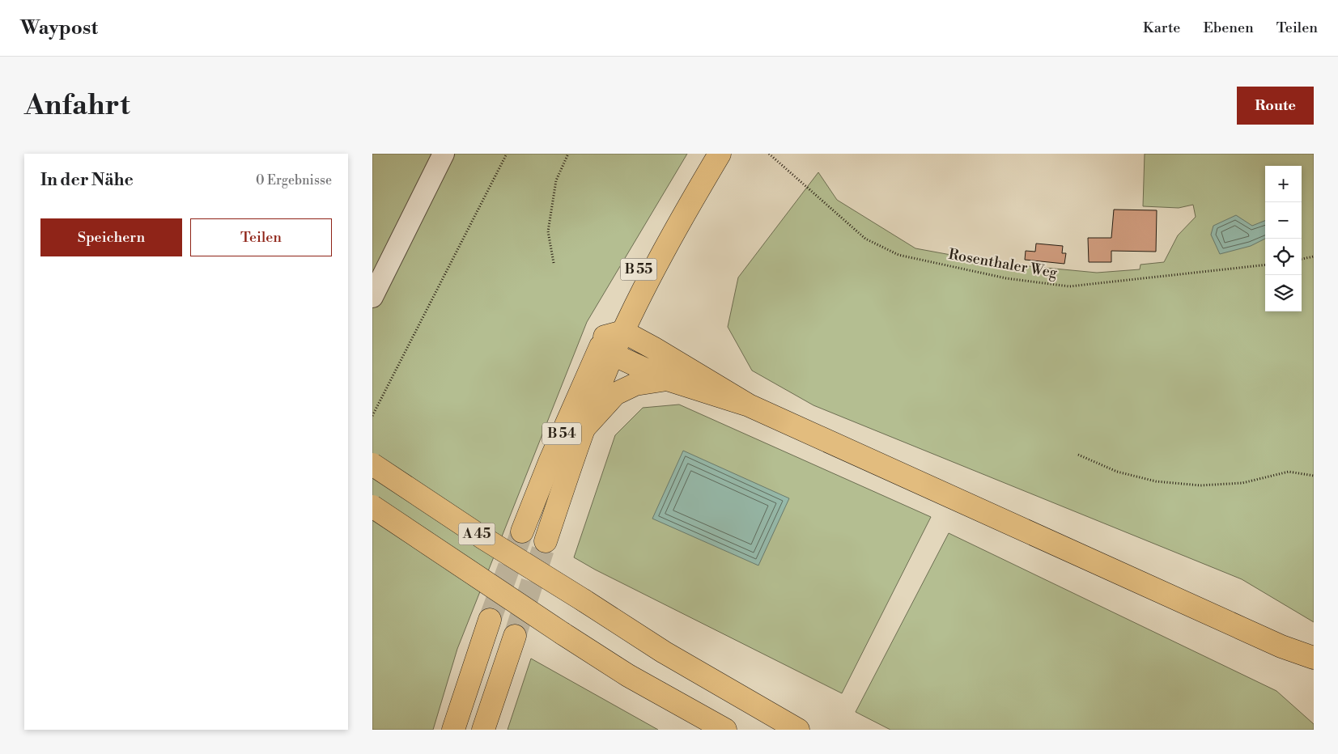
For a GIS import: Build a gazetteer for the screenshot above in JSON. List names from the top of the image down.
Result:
{
  "streets": {
    "main road": ["B 55", "B 54", "A 45"],
    "path": ["Rosenthaler Weg"]
  },
  "crossings": [
    ["B 55", "B 54"]
  ],
  "page": {
    "header": "Waypost",
    "nav": ["Karte", "Ebenen", "Teilen"],
    "buttons": [
      "Route",
      ["Speichern", "Teilen"]
    ],
    "title": "Anfahrt",
    "heading": ["In der Nähe", "0 Ergebnisse"],
    "map_buttons": ["+", "−"]
  }
}
